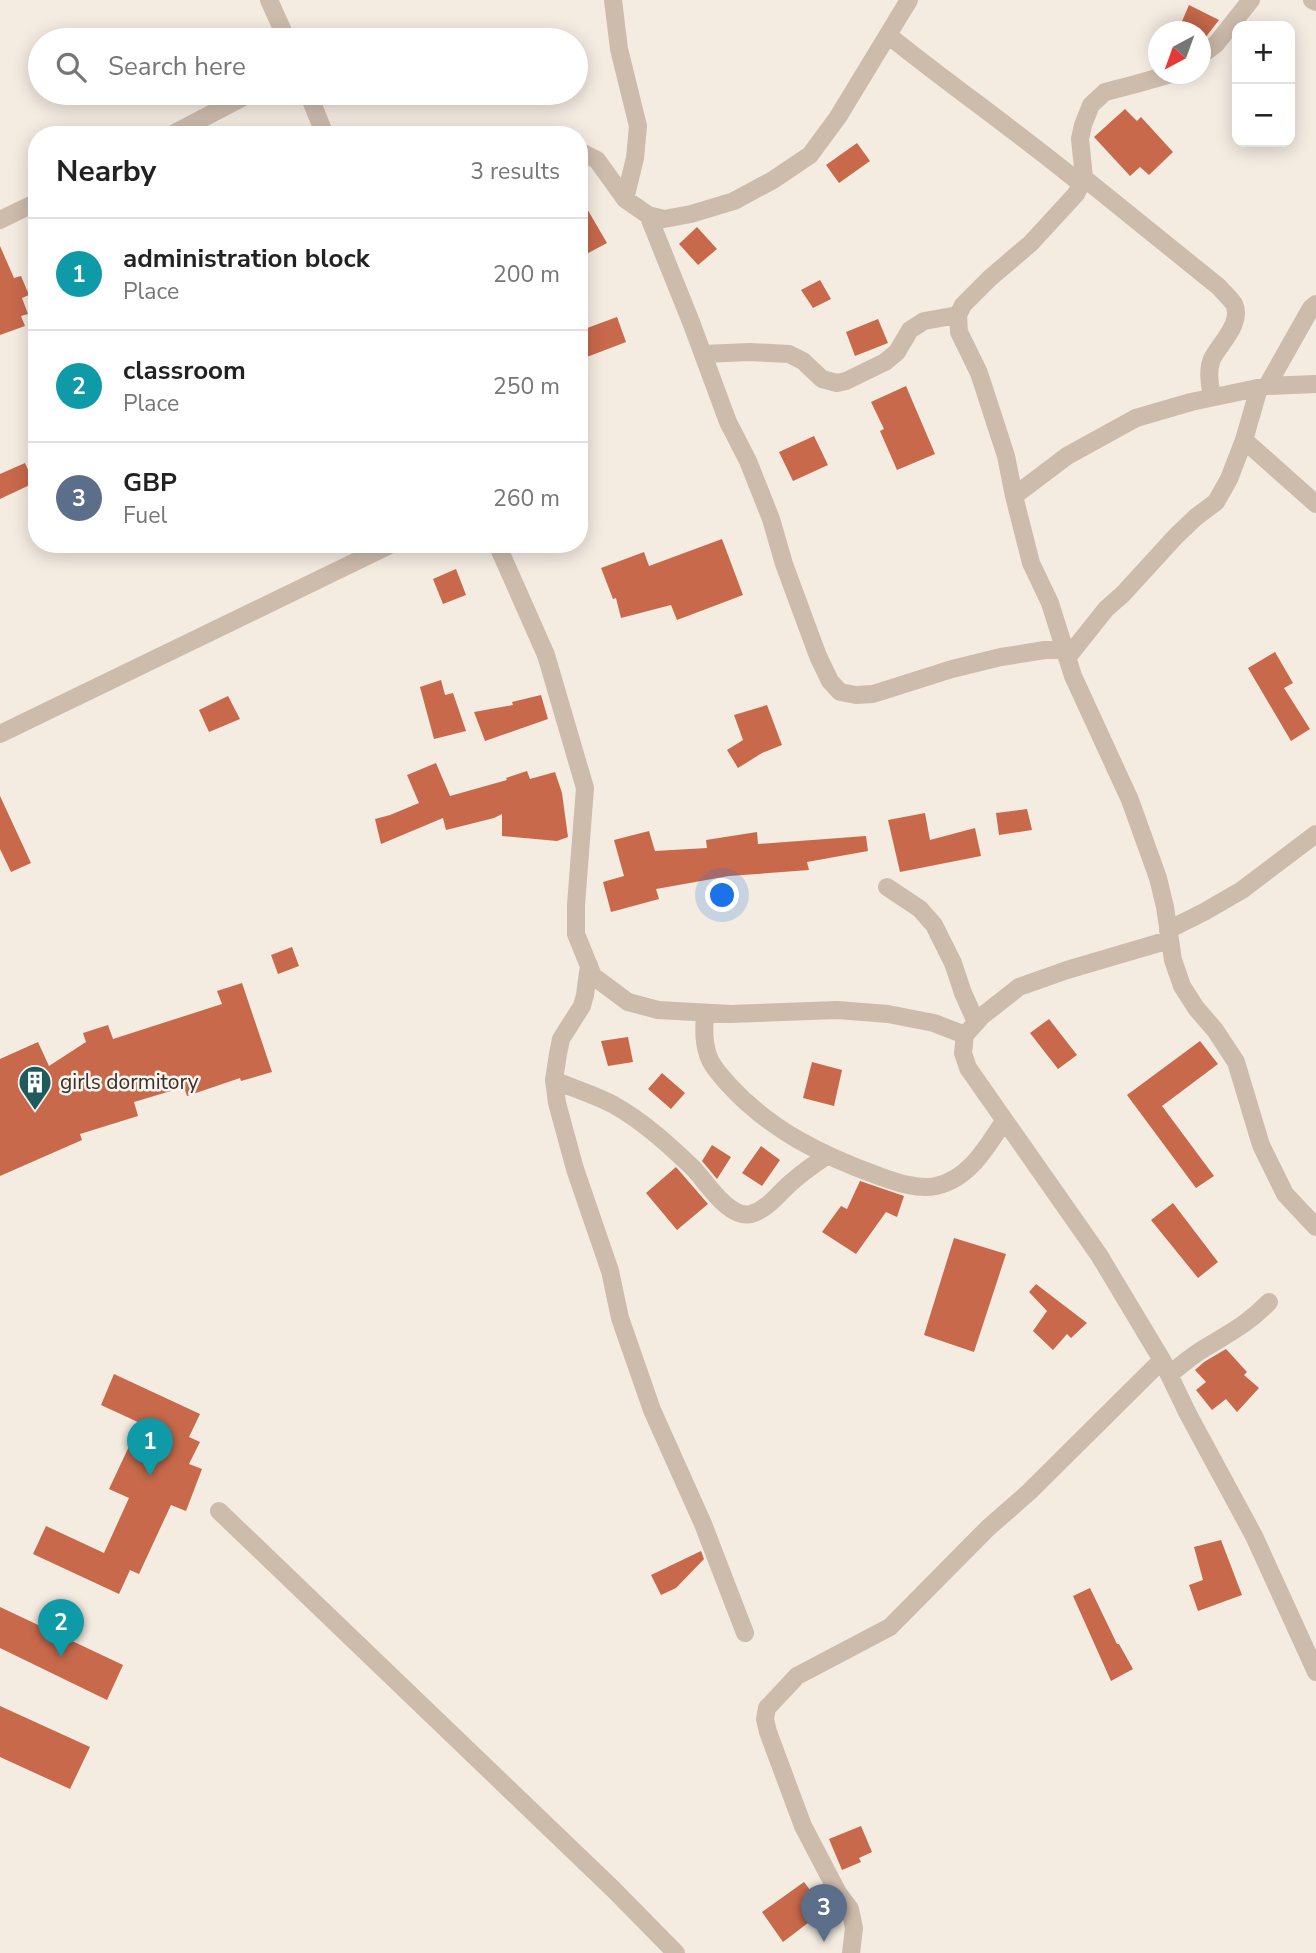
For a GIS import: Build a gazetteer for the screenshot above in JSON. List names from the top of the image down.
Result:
{
  "places": {
    "building": ["girls dormitory"]
  },
  "north": "bottom left",
  "page": {
    "map_buttons": ["+", "−"],
    "search": "Search here",
    "heading": ["Nearby", "3 results"],
    "list": [
      {
        "mark": "1",
        "name": "administration block",
        "note": "Place",
        "value": "200 m"
      },
      {
        "mark": "2",
        "name": "classroom",
        "note": "Place",
        "value": "250 m"
      },
      {
        "mark": "3",
        "name": "GBP",
        "note": "Fuel",
        "value": "260 m"
      }
    ],
    "pins": ["1", "2", "3"]
  }
}
